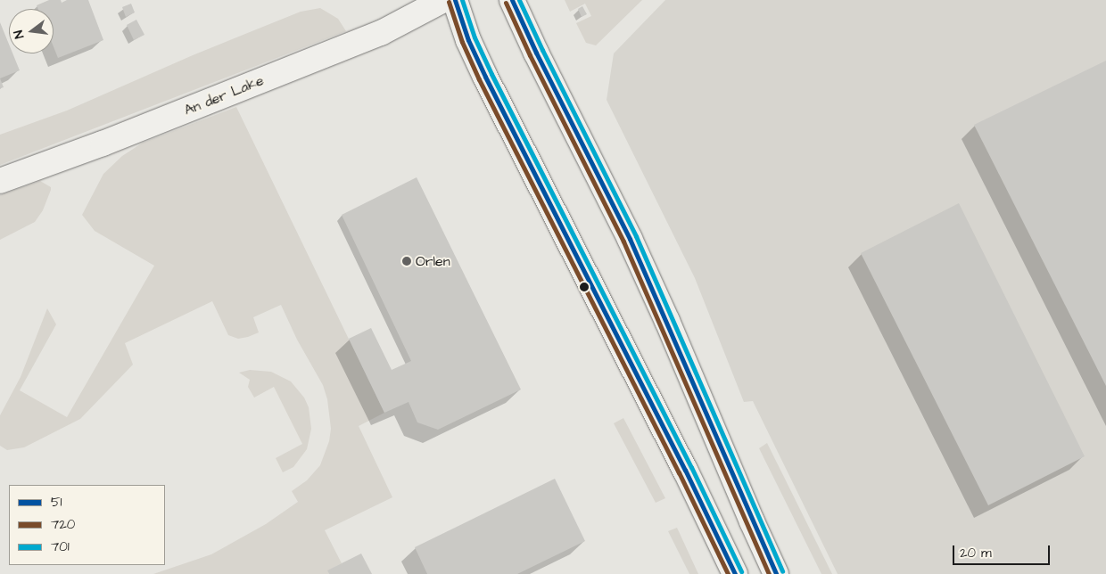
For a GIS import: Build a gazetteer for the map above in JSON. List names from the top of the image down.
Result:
{
  "streets": {
    "main road": ["An der Lake"]
  },
  "places": ["Orlen"],
  "lines": ["transit line 51", "transit line 701", "transit line 720"],
  "legend": ["51", "720", "701"],
  "scale_bar": "20 m",
  "north": "left"
}
